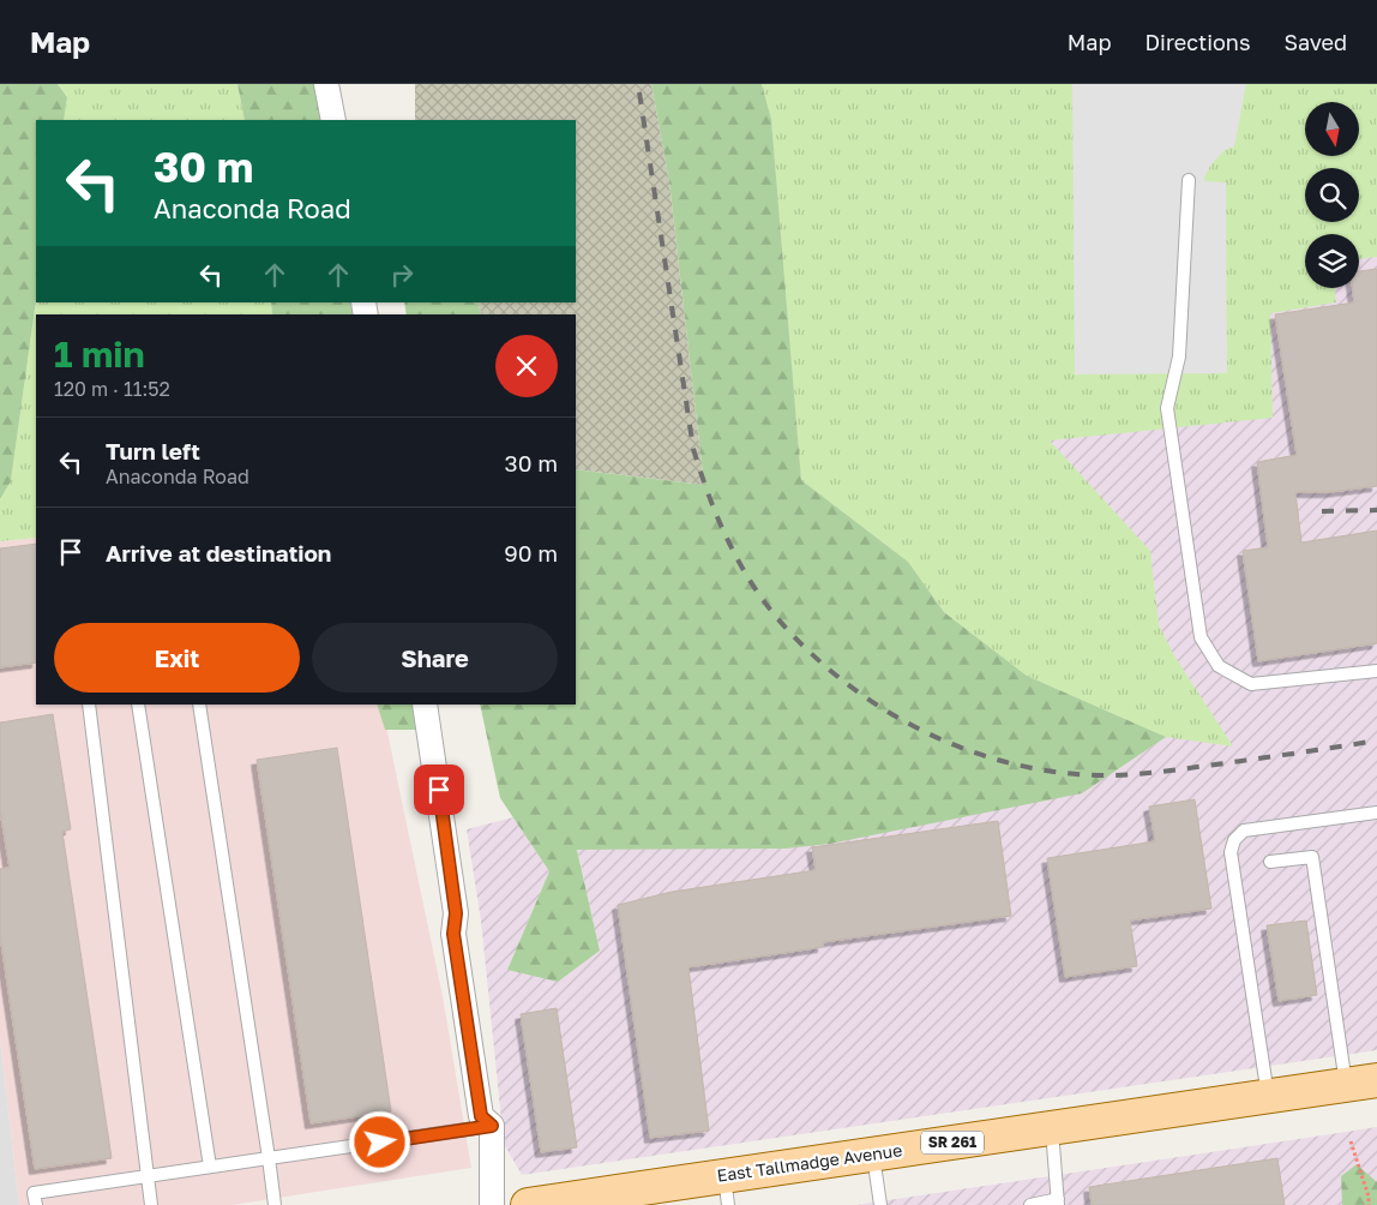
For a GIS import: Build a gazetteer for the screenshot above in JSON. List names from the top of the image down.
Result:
{
  "streets": {
    "main road": ["SR 261", "East Tallmadge Avenue"]
  },
  "north": "bottom",
  "page": {
    "header": "Map",
    "nav": ["Map", "Directions", "Saved"],
    "turn": ["30 m", "Anaconda Road"],
    "heading": ["1 min", "120 m · 11:52"],
    "list": [
      {
        "name": "Turn left",
        "note": "Anaconda Road",
        "value": "30 m"
      },
      {
        "name": "Arrive at destination",
        "value": "90 m"
      }
    ],
    "buttons": ["Exit", "Share"]
  }
}
